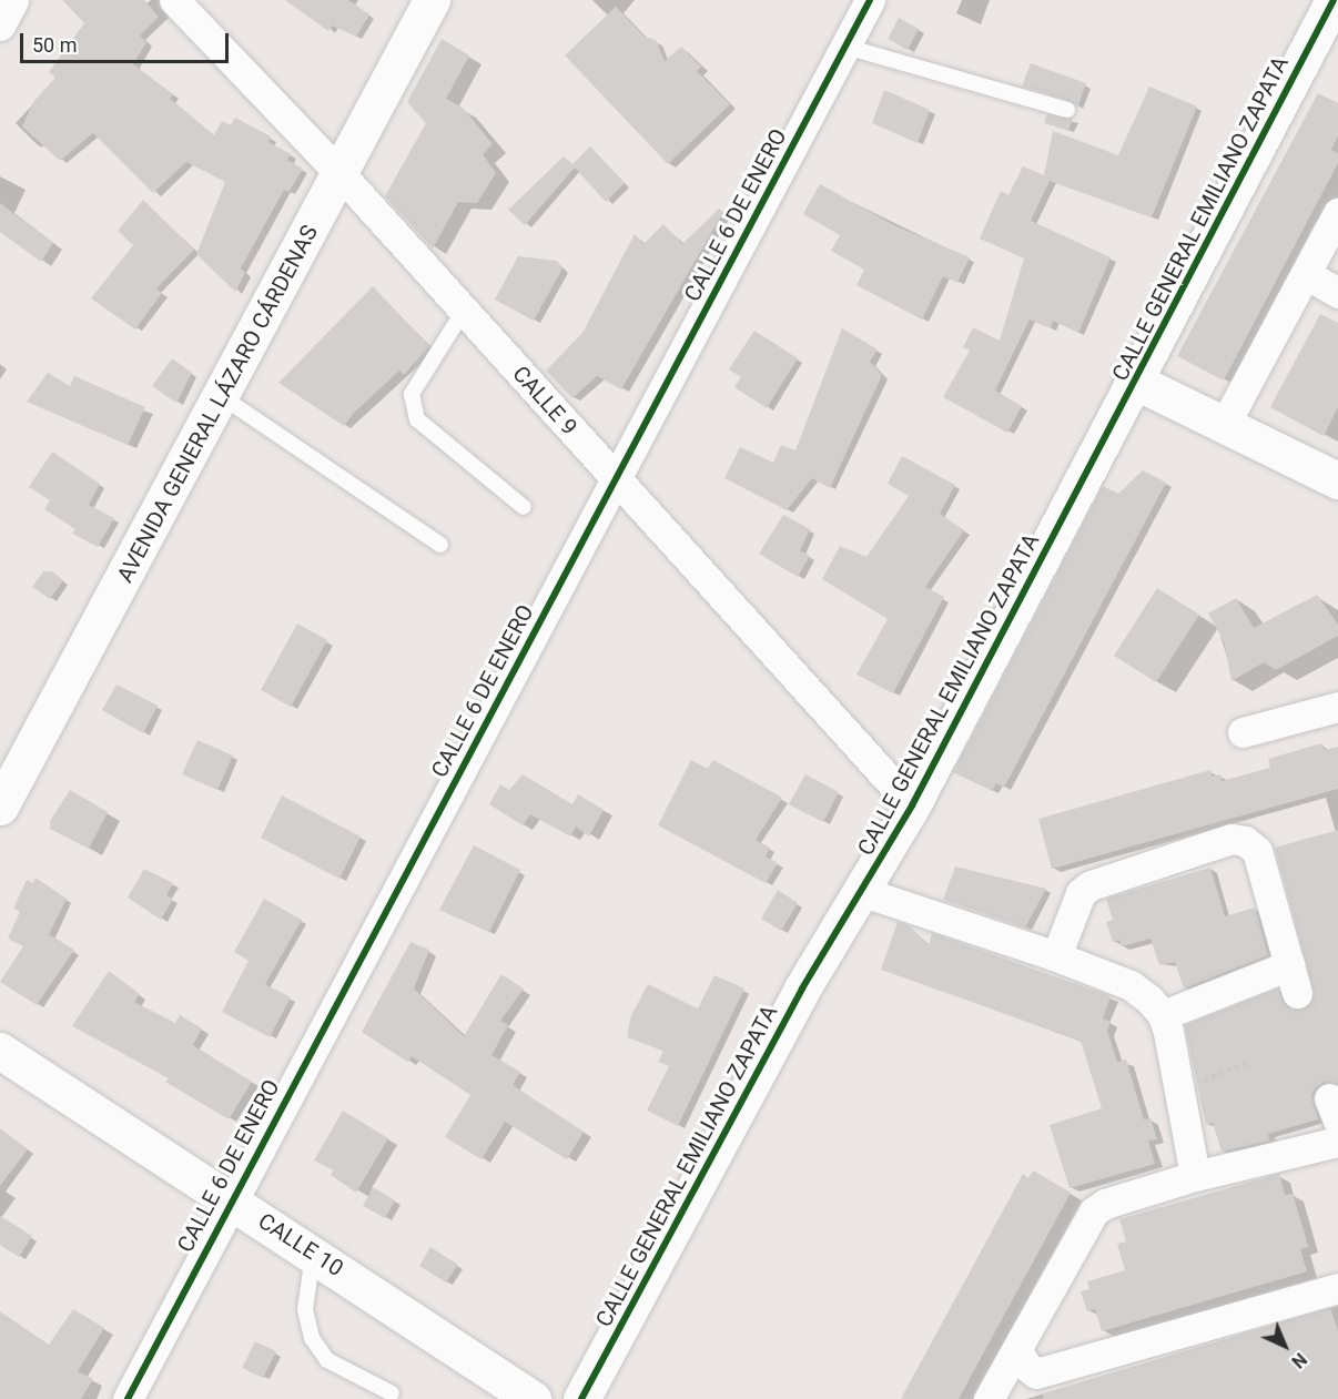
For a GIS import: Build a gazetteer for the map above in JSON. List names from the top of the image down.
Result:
{
  "streets": {
    "street": [
      "CALLE 6 DE ENERO",
      "CALLE GENERAL EMILIANO ZAPATA",
      "CALLE 9",
      "AVENIDA GENERAL LÁZARO CÁRDENAS",
      "CALLE 10"
    ]
  },
  "crossings": [
    ["CALLE 6 DE ENERO", "CALLE 9"],
    ["CALLE 6 DE ENERO", "CALLE 10"],
    ["CALLE GENERAL EMILIANO ZAPATA", "CALLE 9"],
    ["CALLE 9", "AVENIDA GENERAL LÁZARO CÁRDENAS"]
  ],
  "scale_bar": "50 m",
  "north": "bottom right"
}
